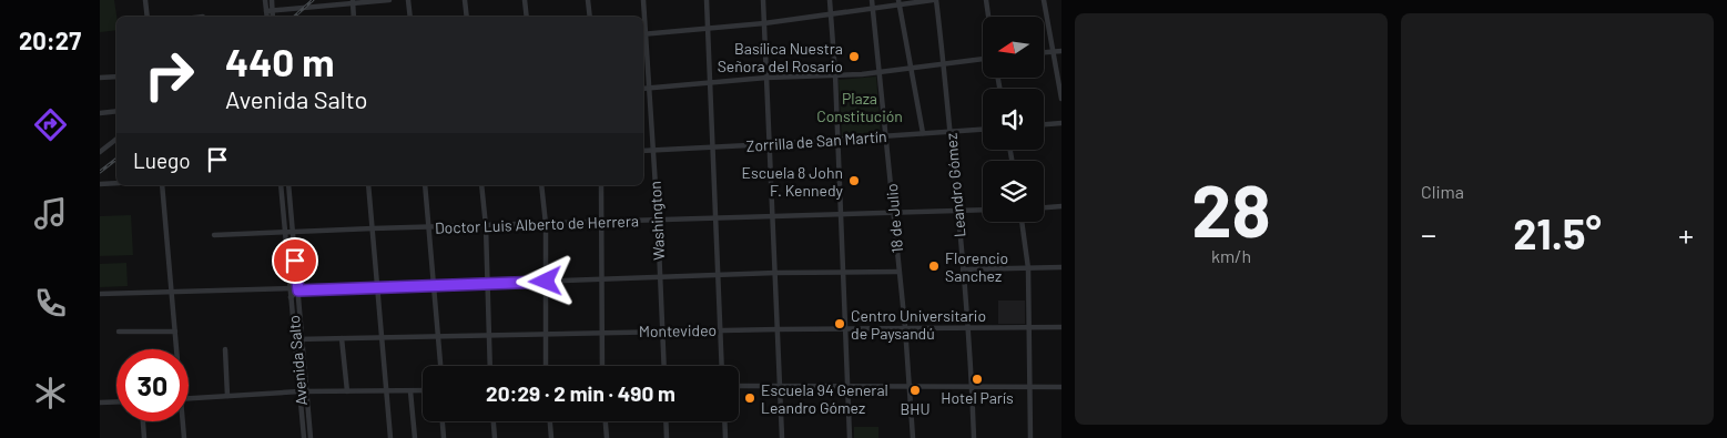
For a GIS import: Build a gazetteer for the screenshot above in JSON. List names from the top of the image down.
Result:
{
  "streets": {
    "street": [
      "Zorrilla de San Martín",
      "Leandro Gómez",
      "18 de Julio",
      "Washington",
      "Doctor Luis Alberto de Herrera",
      "Montevideo",
      "Avenida Salto"
    ]
  },
  "crossings": [
    ["Zorrilla de San Martín", "Leandro Gómez"],
    ["Zorrilla de San Martín", "18 de Julio"],
    ["Zorrilla de San Martín", "Washington"],
    ["Leandro Gómez", "Doctor Luis Alberto de Herrera"],
    ["Leandro Gómez", "Montevideo"],
    ["18 de Julio", "Doctor Luis Alberto de Herrera"],
    ["18 de Julio", "Montevideo"],
    ["Washington", "Doctor Luis Alberto de Herrera"],
    ["Washington", "Montevideo"],
    ["Doctor Luis Alberto de Herrera", "Avenida Salto"],
    ["Montevideo", "Avenida Salto"]
  ],
  "parks": ["Plaza Constitución"],
  "places": [
    "Basílica Nuestra Señora del Rosario",
    "Escuela 8 John F. Kennedy",
    "Florencio Sanchez",
    "Centro Universitario de Paysandú",
    "Hotel París",
    "BHU",
    "Escuela 94 General Leandro Gómez"
  ],
  "north": "left",
  "page": {
    "tabs": "20:27",
    "tile": [
      ["28", "km/h"],
      "Clima"
    ],
    "turn": ["440 m", "Avenida Salto"],
    "then": "Luego",
    "heat": ["−", "21.5°", "+"],
    "limit": "30",
    "trip": "20:29 · 2 min · 490 m"
  }
}
